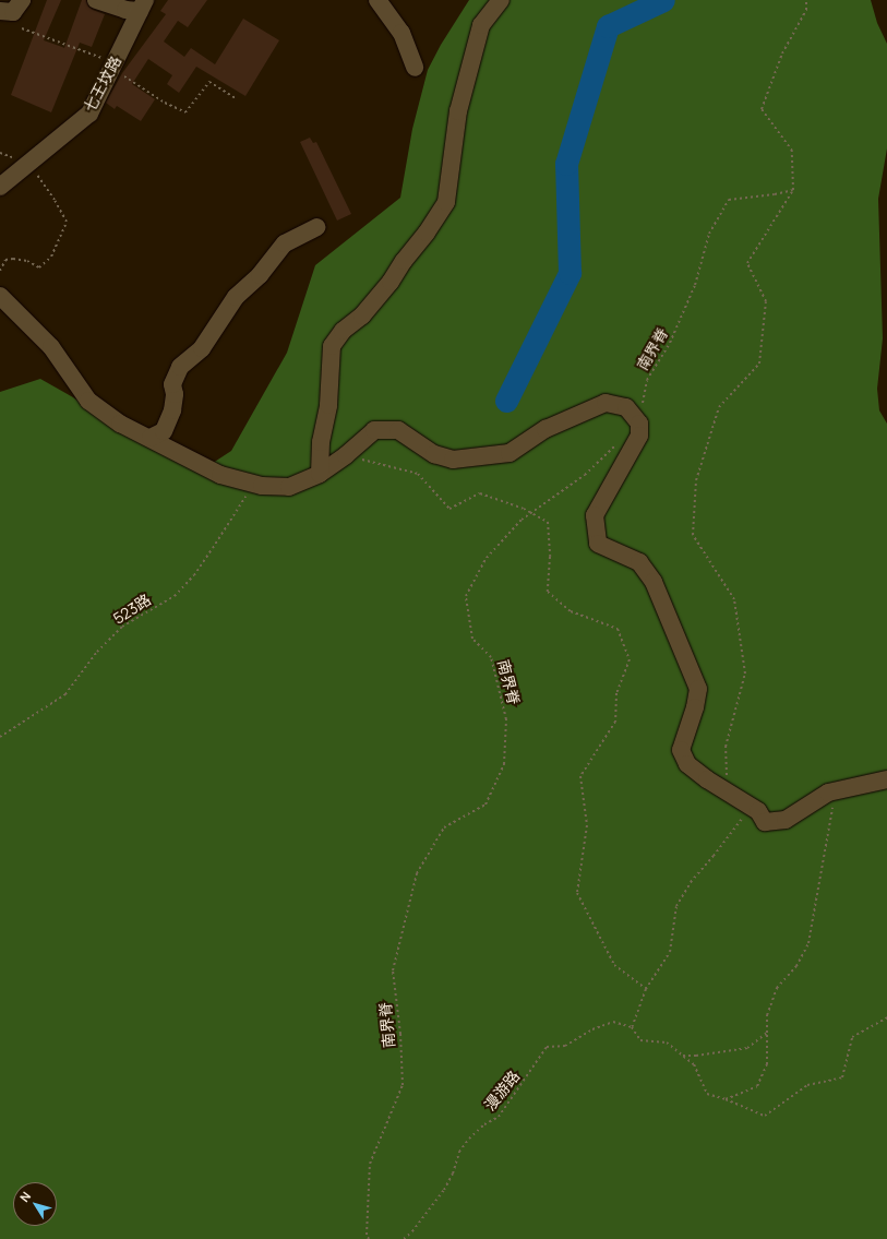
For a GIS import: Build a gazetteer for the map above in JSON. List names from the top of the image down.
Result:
{
  "streets": {
    "street": ["七王坟路"],
    "path": ["南界脊", "523路", "漫游路"]
  },
  "north": "top left"
}
